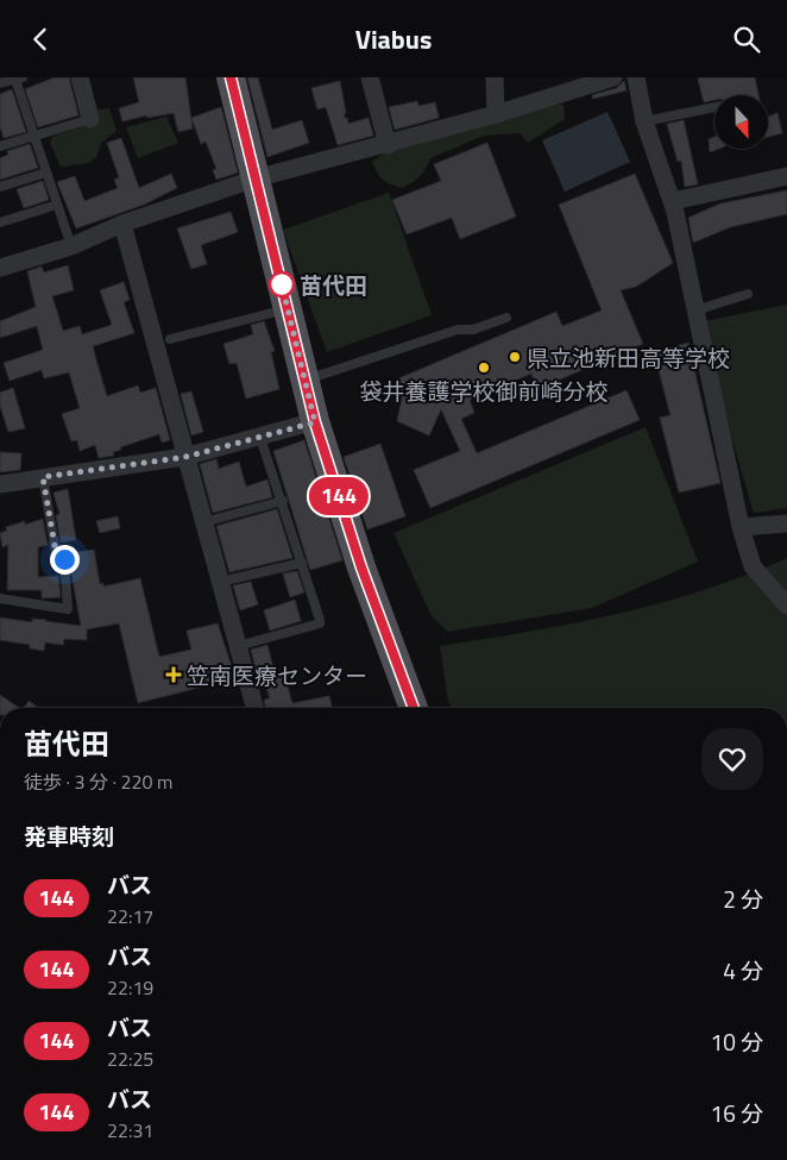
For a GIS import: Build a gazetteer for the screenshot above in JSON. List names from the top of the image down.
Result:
{
  "places": {
    "other": ["苗代田", "県立池新田高等学校", "袋井養護学校御前崎分校"],
    "health": ["笠南医療センター"]
  },
  "lines": ["bus line 144"],
  "north": "bottom",
  "page": {
    "header": "Viabus",
    "on_map": "144",
    "heading": [
      ["苗代田", "徒歩 · 3 分 · 220 m"],
      "発車時刻"
    ],
    "list": [
      {
        "mark": "144",
        "name": "バス",
        "note": "22:17",
        "value": "2 分"
      },
      {
        "mark": "144",
        "name": "バス",
        "note": "22:19",
        "value": "4 分"
      },
      {
        "mark": "144",
        "name": "バス",
        "note": "22:25",
        "value": "10 分"
      },
      {
        "mark": "144",
        "name": "バス",
        "note": "22:31",
        "value": "16 分"
      }
    ]
  }
}
